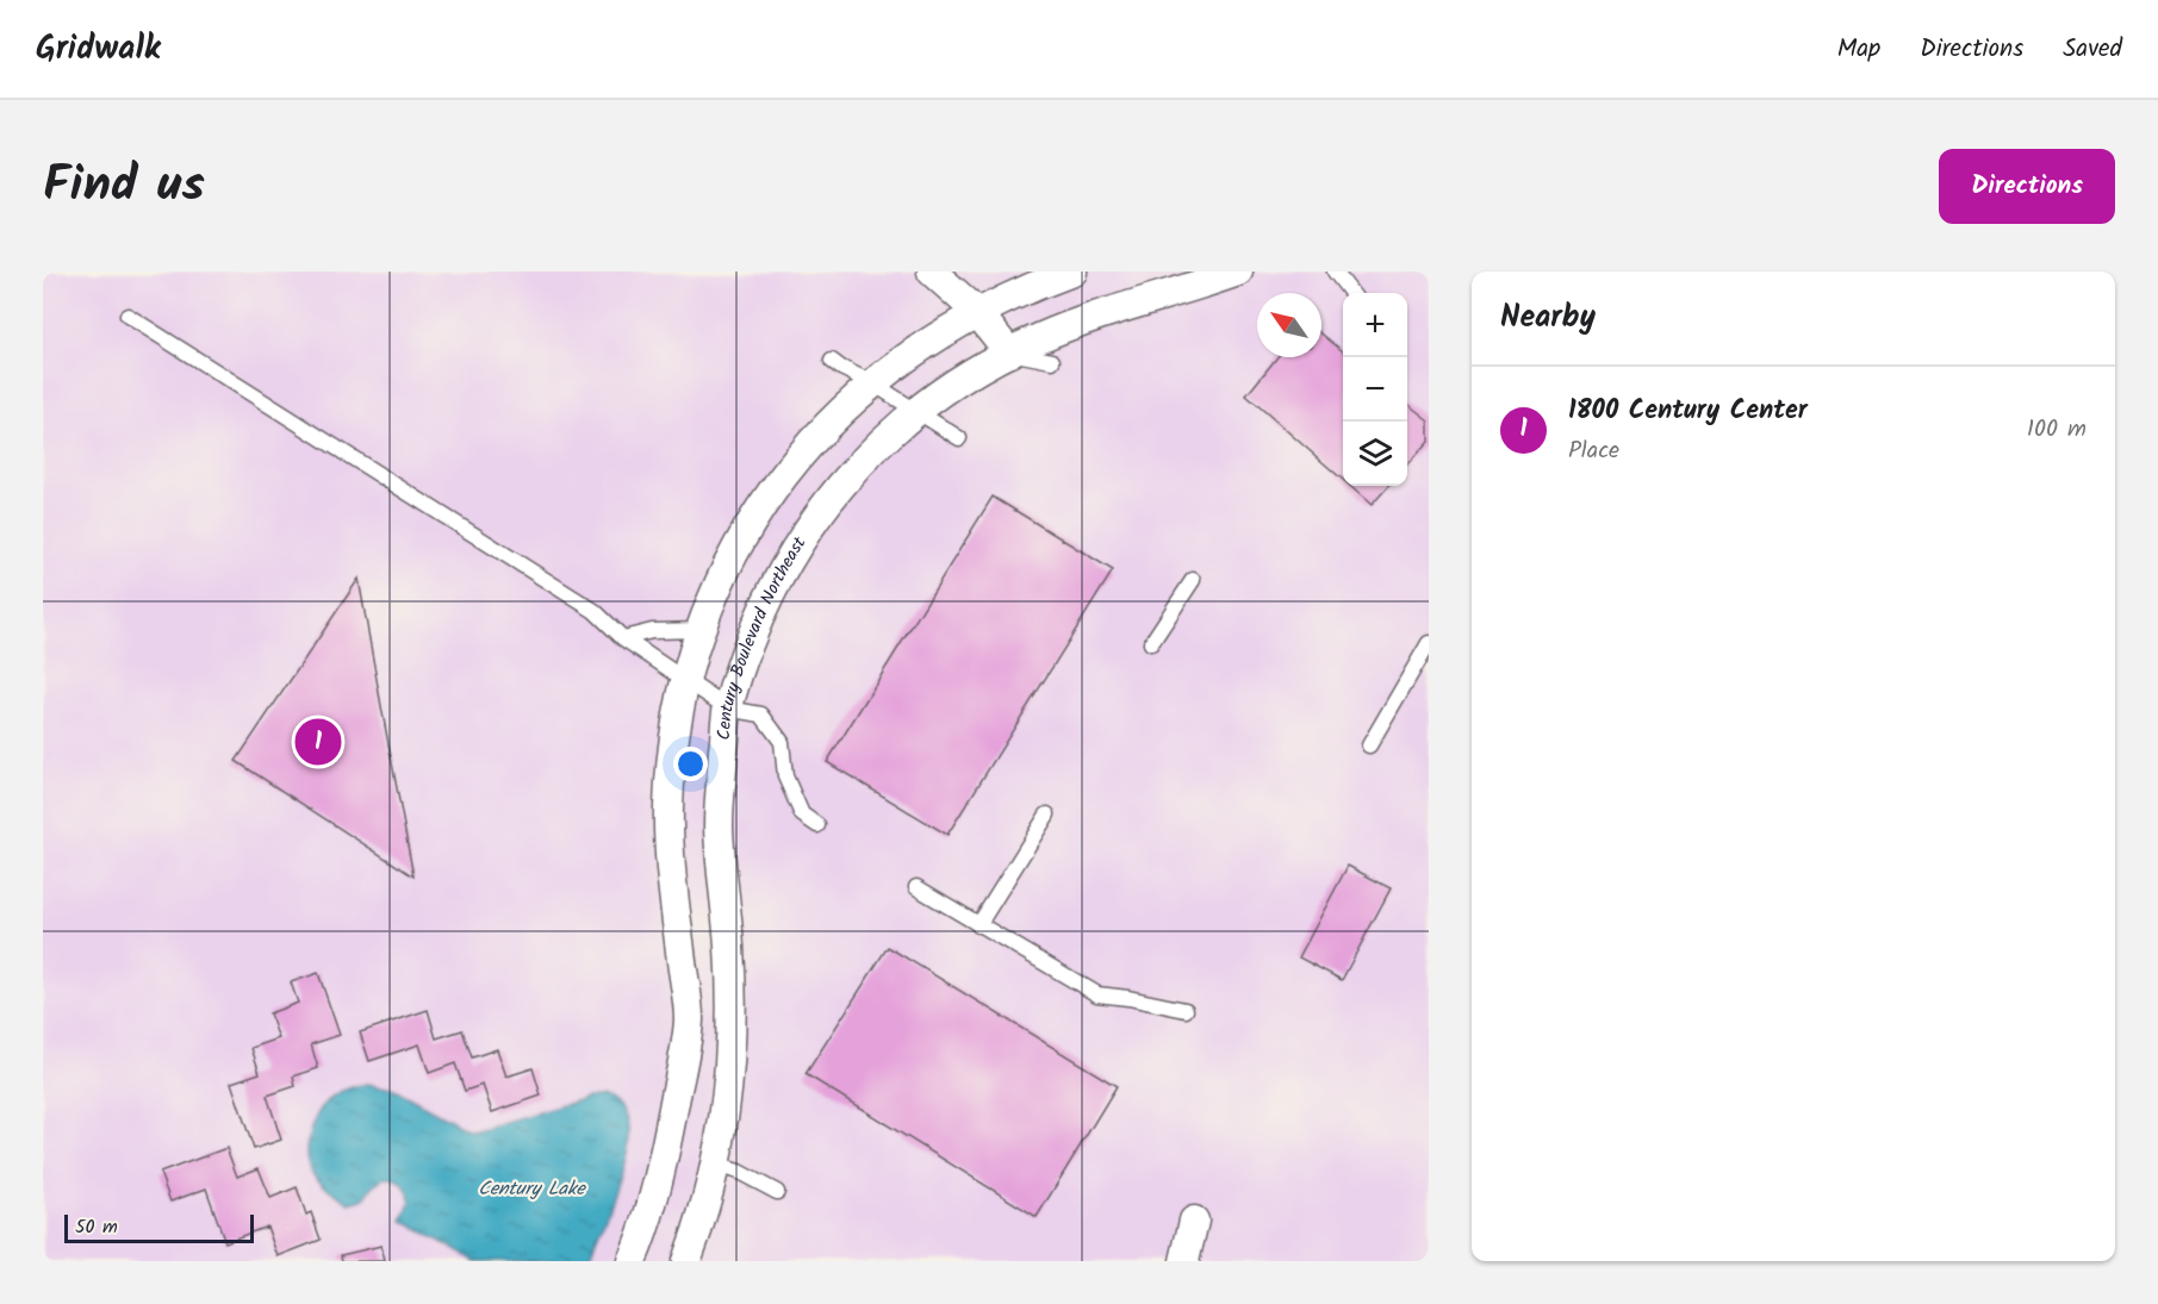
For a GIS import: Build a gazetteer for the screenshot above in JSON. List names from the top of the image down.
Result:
{
  "streets": {
    "street": ["Century Boulevard Northeast"]
  },
  "water": ["Century Lake"],
  "scale_bar": "50 m",
  "north": "top left",
  "page": {
    "header": "Gridwalk",
    "nav": ["Map", "Directions", "Saved"],
    "title": "Find us",
    "buttons": "Directions",
    "heading": "Nearby",
    "map_buttons": ["+", "−"],
    "list": [
      {
        "mark": "1",
        "name": "1800 Century Center",
        "note": "Place",
        "value": "100 m"
      }
    ],
    "pins": "1",
    "scale": "50 m"
  }
}
